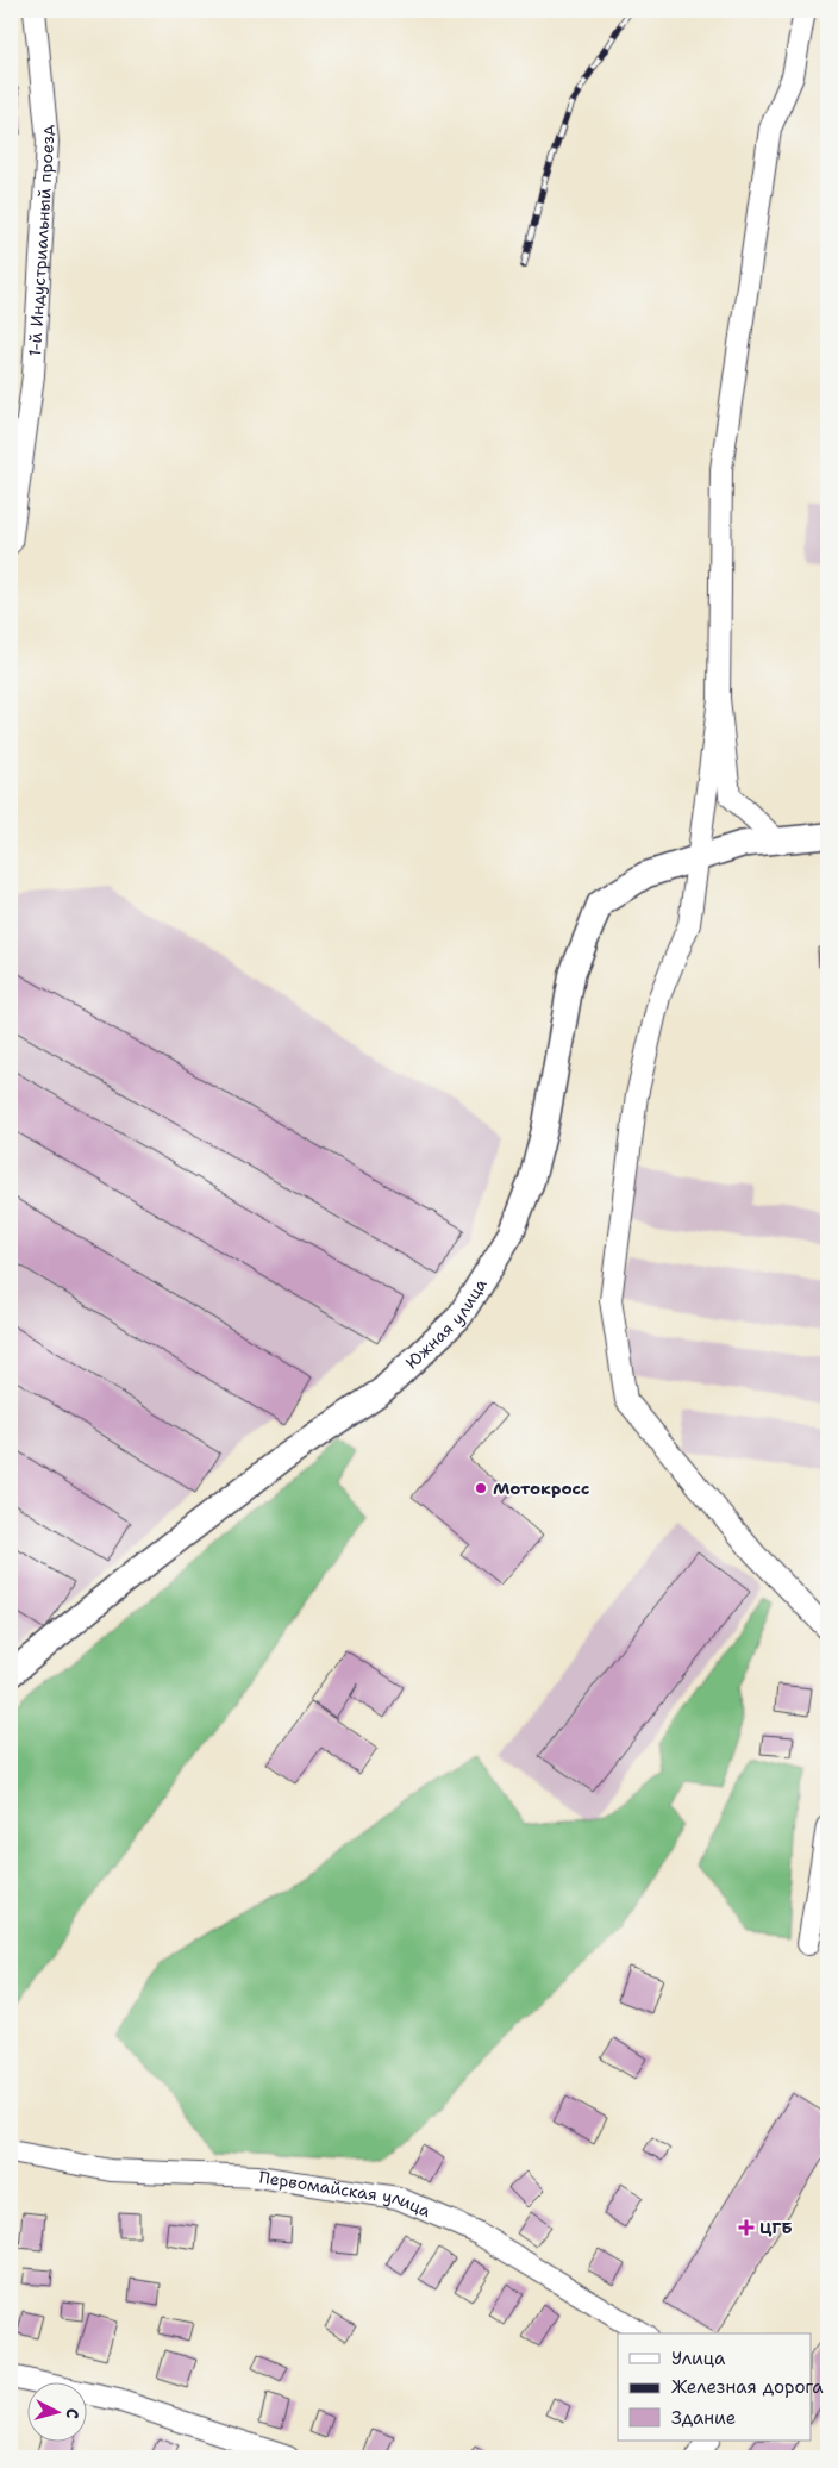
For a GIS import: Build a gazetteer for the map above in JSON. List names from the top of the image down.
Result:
{
  "streets": {
    "street": ["1-й Индустриальный проезд", "Южная улица", "Первомайская улица"]
  },
  "places": {
    "other": ["Мотокросс"],
    "health": ["ЦГБ"]
  },
  "legend": ["Улица", "Железная дорога", "Здание"],
  "north": "right"
}
